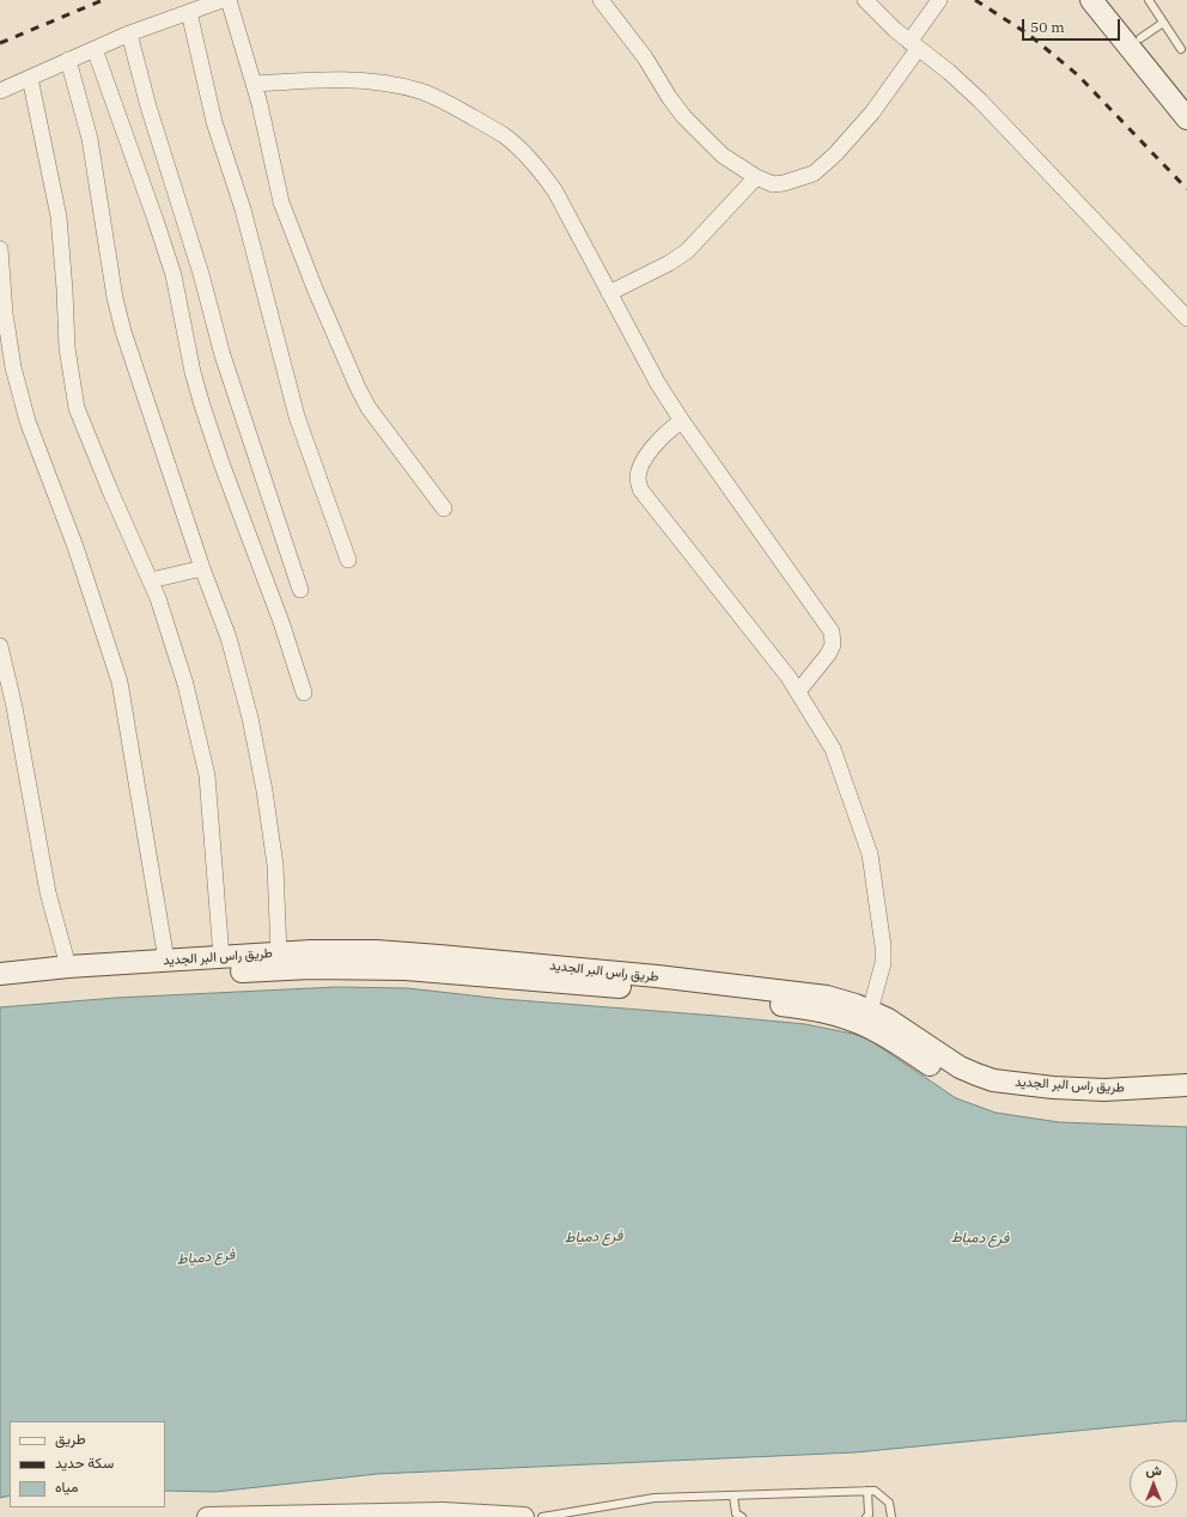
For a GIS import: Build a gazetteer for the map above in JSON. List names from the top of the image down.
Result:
{
  "streets": {
    "main road": ["طريق راس البر الجديد"]
  },
  "water": ["فرع دمياط"],
  "legend": ["طريق", "سكة حديد", "مياه"],
  "scale_bar": "50 m",
  "north": "top"
}
